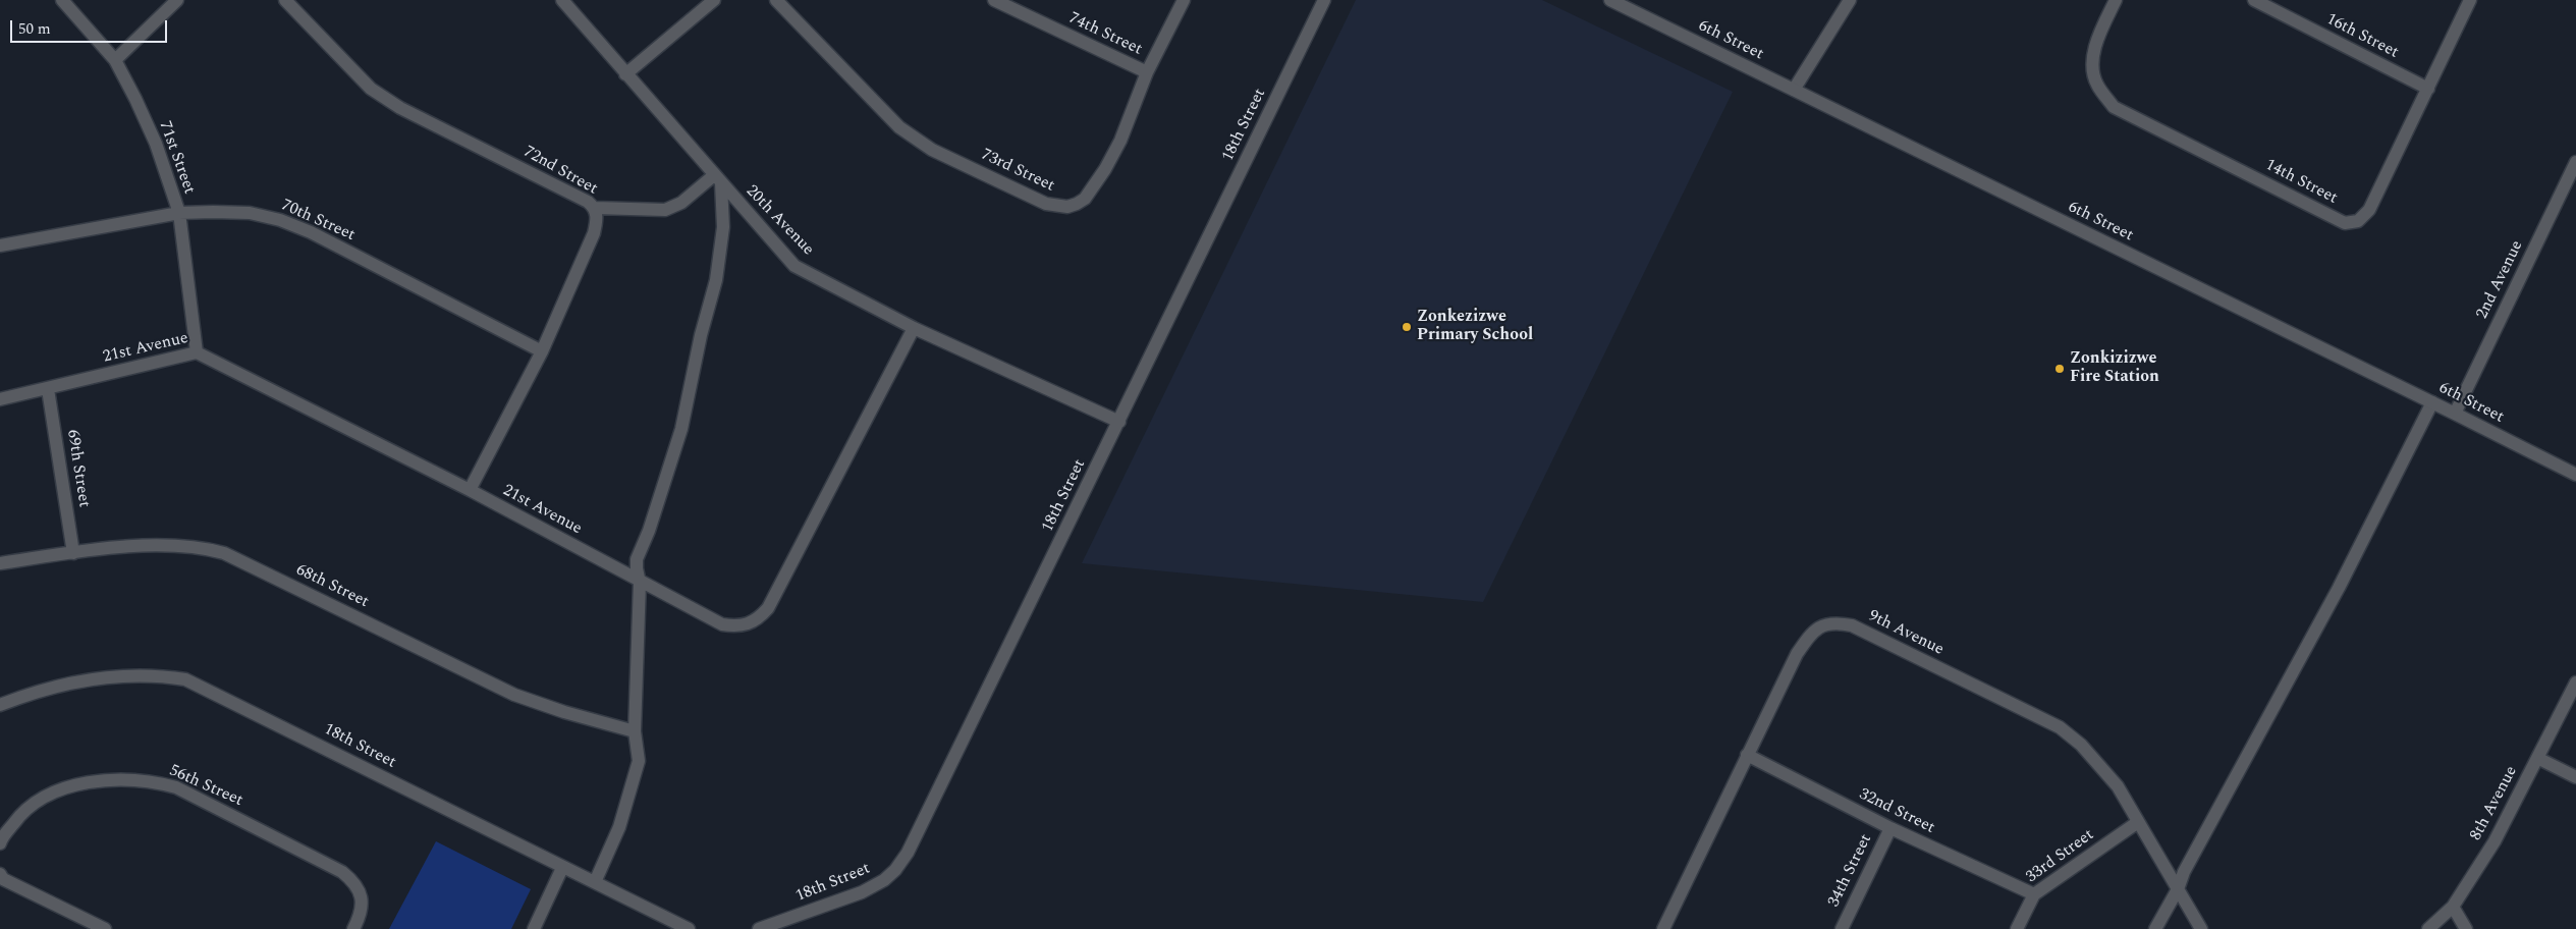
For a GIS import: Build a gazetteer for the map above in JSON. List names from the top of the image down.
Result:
{
  "streets": {
    "street": [
      "74th Street",
      "16th Street",
      "6th Street",
      "18th Street",
      "71st Street",
      "72nd Street",
      "73rd Street",
      "14th Street",
      "70th Street",
      "20th Avenue",
      "2nd Avenue",
      "21st Avenue",
      "69th Street",
      "68th Street",
      "9th Avenue",
      "56th Street",
      "8th Avenue",
      "32nd Street",
      "33rd Street",
      "34th Street"
    ]
  },
  "crossings": [
    ["74th Street", "73rd Street"],
    ["16th Street", "14th Street"],
    ["6th Street", "2nd Avenue"],
    ["18th Street", "20th Avenue"],
    ["71st Street", "70th Street"],
    ["71st Street", "21st Avenue"],
    ["72nd Street", "70th Street"],
    ["72nd Street", "21st Avenue"],
    ["20th Avenue", "21st Avenue"],
    ["21st Avenue", "69th Street"],
    ["69th Street", "68th Street"],
    ["9th Avenue", "32nd Street"],
    ["9th Avenue", "33rd Street"],
    ["32nd Street", "33rd Street"],
    ["32nd Street", "34th Street"]
  ],
  "places": ["Zonkezizwe Primary School", "Zonkizizwe Fire Station"],
  "scale_bar": "50 m"
}
